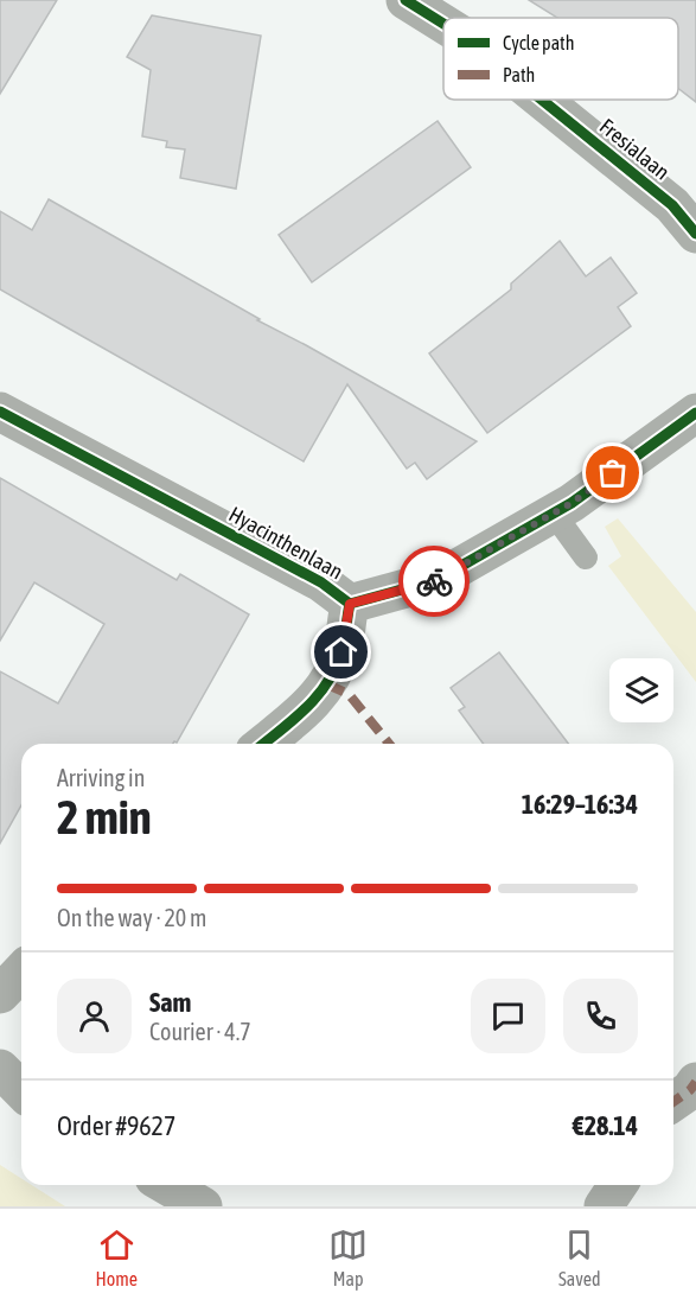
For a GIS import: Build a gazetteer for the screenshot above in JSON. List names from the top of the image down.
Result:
{
  "streets": {
    "street": ["Fresialaan", "Hyacinthenlaan"]
  },
  "legend": ["Cycle path", "Path"],
  "page": {
    "heading": ["2 min", "Arriving in", "16:29–16:34"],
    "panel": [
      "Sam",
      "Courier · 4.7",
      "Order #9627",
      "€28.14"
    ],
    "bar": "On the way · 20 m",
    "tabs": ["Home", "Map", "Saved"]
  }
}
